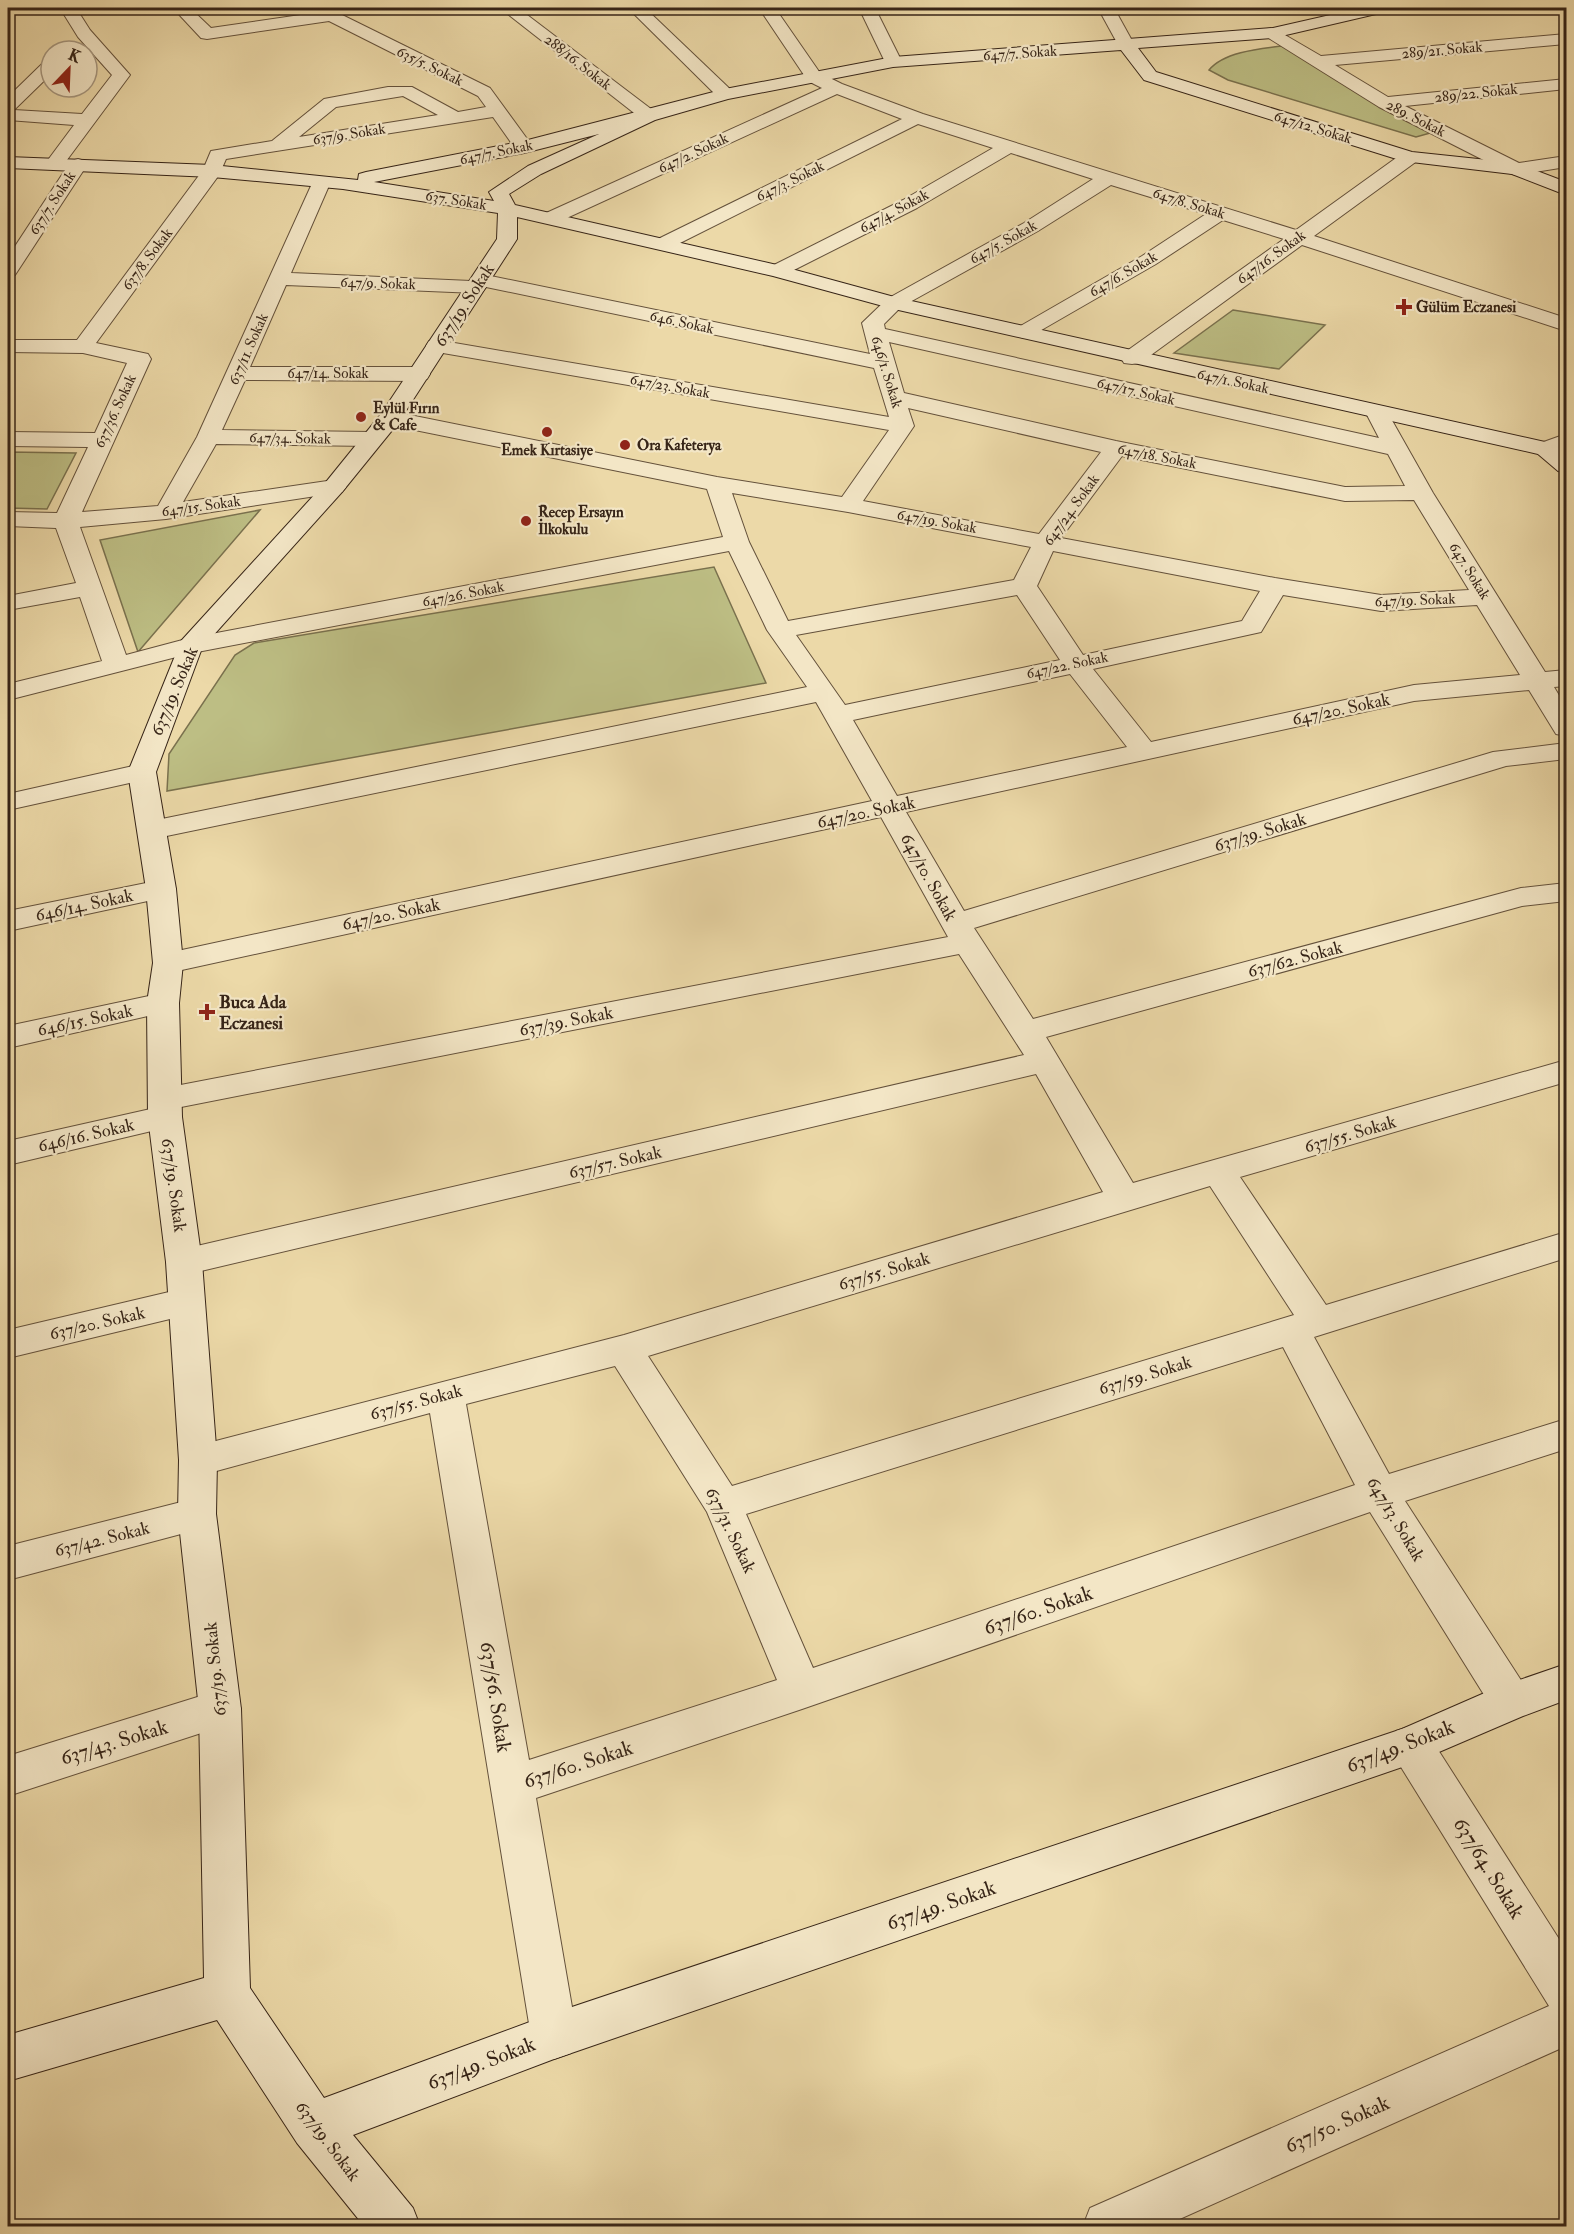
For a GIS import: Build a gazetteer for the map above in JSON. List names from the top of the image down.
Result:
{
  "streets": {
    "street": [
      "289/21. Sokak",
      "647/7. Sokak",
      "288/16. Sokak",
      "635/5. Sokak",
      "289/22. Sokak",
      "289. Sokak",
      "647/12. Sokak",
      "637/9. Sokak",
      "647/2. Sokak",
      "647/3. Sokak",
      "637. Sokak",
      "637/7. Sokak",
      "647/8. Sokak",
      "647/4. Sokak",
      "647/5. Sokak",
      "647/16. Sokak",
      "637/8. Sokak",
      "647/6. Sokak",
      "647/9. Sokak",
      "637/19. Sokak",
      "646. Sokak",
      "637/11. Sokak",
      "646/1. Sokak",
      "647/14. Sokak",
      "647/1. Sokak",
      "647/23. Sokak",
      "647/17. Sokak",
      "637/36. Sokak",
      "647/34. Sokak",
      "647/18. Sokak",
      "647/15. Sokak",
      "647/24. Sokak",
      "647/19. Sokak",
      "647. Sokak",
      "647/26. Sokak",
      "647/22. Sokak",
      "647/20. Sokak",
      "637/39. Sokak",
      "647/10. Sokak",
      "646/14. Sokak",
      "637/62. Sokak",
      "646/15. Sokak",
      "637/55. Sokak",
      "646/16. Sokak",
      "637/57. Sokak",
      "637/20. Sokak",
      "637/59. Sokak",
      "647/13. Sokak",
      "637/31. Sokak",
      "637/42. Sokak",
      "637/60. Sokak",
      "637/56. Sokak",
      "637/43. Sokak",
      "637/49. Sokak",
      "637/64. Sokak",
      "637/50. Sokak"
    ]
  },
  "crossings": [
    ["289/21. Sokak", "289. Sokak"],
    ["647/7. Sokak", "288/16. Sokak"],
    ["647/7. Sokak", "635/5. Sokak"],
    ["647/7. Sokak", "289. Sokak"],
    ["647/7. Sokak", "647/12. Sokak"],
    ["647/7. Sokak", "637. Sokak"],
    ["647/7. Sokak", "647/8. Sokak"],
    ["647/7. Sokak", "637/19. Sokak"],
    ["647/7. Sokak", "637/11. Sokak"],
    ["635/5. Sokak", "637/9. Sokak"],
    ["289/22. Sokak", "289. Sokak"],
    ["289. Sokak", "647/12. Sokak"],
    ["647/12. Sokak", "647/16. Sokak"],
    ["637/9. Sokak", "637. Sokak"],
    ["637/9. Sokak", "637/8. Sokak"],
    ["647/2. Sokak", "637. Sokak"],
    ["647/2. Sokak", "647/8. Sokak"],
    ["647/3. Sokak", "637. Sokak"],
    ["647/3. Sokak", "647/8. Sokak"],
    ["637. Sokak", "637/7. Sokak"],
    ["637. Sokak", "647/4. Sokak"],
    ["637. Sokak", "647/5. Sokak"],
    ["637. Sokak", "637/8. Sokak"],
    ["637. Sokak", "637/19. Sokak"],
    ["637. Sokak", "637/11. Sokak"],
    ["637. Sokak", "646/1. Sokak"],
    ["637. Sokak", "647/1. Sokak"],
    ["647/8. Sokak", "647/4. Sokak"],
    ["647/8. Sokak", "647/5. Sokak"],
    ["647/8. Sokak", "647/16. Sokak"],
    ["647/8. Sokak", "647/6. Sokak"],
    ["647/5. Sokak", "646/1. Sokak"],
    ["647/5. Sokak", "647/1. Sokak"],
    ["647/16. Sokak", "647/1. Sokak"],
    ["637/8. Sokak", "637/36. Sokak"],
    ["647/6. Sokak", "647/1. Sokak"],
    ["647/9. Sokak", "637/19. Sokak"],
    ["647/9. Sokak", "646. Sokak"],
    ["647/9. Sokak", "637/11. Sokak"],
    ["637/19. Sokak", "646. Sokak"],
    ["637/19. Sokak", "647/14. Sokak"],
    ["637/19. Sokak", "647/23. Sokak"],
    ["637/19. Sokak", "647/34. Sokak"],
    ["637/19. Sokak", "647/15. Sokak"],
    ["637/19. Sokak", "647/19. Sokak"],
    ["637/19. Sokak", "647/26. Sokak"],
    ["637/19. Sokak", "647/22. Sokak"],
    ["637/19. Sokak", "647/20. Sokak"],
    ["637/19. Sokak", "637/39. Sokak"],
    ["637/19. Sokak", "646/14. Sokak"],
    ["637/19. Sokak", "646/15. Sokak"],
    ["637/19. Sokak", "637/55. Sokak"],
    ["637/19. Sokak", "646/16. Sokak"],
    ["637/19. Sokak", "637/57. Sokak"],
    ["637/19. Sokak", "637/20. Sokak"],
    ["637/19. Sokak", "637/42. Sokak"],
    ["637/19. Sokak", "637/43. Sokak"],
    ["637/19. Sokak", "637/49. Sokak"],
    ["646. Sokak", "646/1. Sokak"],
    ["637/11. Sokak", "647/14. Sokak"],
    ["637/11. Sokak", "647/34. Sokak"],
    ["637/11. Sokak", "647/15. Sokak"],
    ["646/1. Sokak", "647/1. Sokak"],
    ["646/1. Sokak", "647/23. Sokak"],
    ["646/1. Sokak", "647/17. Sokak"],
    ["646/1. Sokak", "647/18. Sokak"],
    ["646/1. Sokak", "647/19. Sokak"],
    ["647/1. Sokak", "647. Sokak"],
    ["647/17. Sokak", "647. Sokak"],
    ["637/36. Sokak", "647/15. Sokak"],
    ["647/34. Sokak", "647/19. Sokak"],
    ["647/18. Sokak", "647/24. Sokak"],
    ["647/18. Sokak", "647. Sokak"],
    ["647/24. Sokak", "647/19. Sokak"],
    ["647/19. Sokak", "647. Sokak"],
    ["647/19. Sokak", "647/22. Sokak"],
    ["647/19. Sokak", "647/10. Sokak"],
    ["647. Sokak", "647/20. Sokak"],
    ["647/26. Sokak", "647/10. Sokak"],
    ["647/22. Sokak", "647/10. Sokak"],
    ["647/20. Sokak", "647/10. Sokak"],
    ["637/39. Sokak", "647/10. Sokak"],
    ["637/39. Sokak", "646/16. Sokak"],
    ["647/10. Sokak", "637/62. Sokak"],
    ["647/10. Sokak", "637/55. Sokak"],
    ["647/10. Sokak", "637/57. Sokak"],
    ["637/55. Sokak", "647/13. Sokak"],
    ["637/55. Sokak", "637/31. Sokak"],
    ["637/55. Sokak", "637/56. Sokak"],
    ["637/59. Sokak", "647/13. Sokak"],
    ["637/59. Sokak", "637/31. Sokak"],
    ["647/13. Sokak", "637/60. Sokak"],
    ["647/13. Sokak", "637/49. Sokak"],
    ["637/31. Sokak", "637/60. Sokak"],
    ["637/60. Sokak", "637/56. Sokak"],
    ["637/56. Sokak", "637/49. Sokak"],
    ["637/49. Sokak", "637/64. Sokak"]
  ],
  "places": {
    "health": ["Gülüm Eczanesi", "Buca Ada Eczanesi"],
    "other": [
      "Eylül Fırın & Cafe",
      "Emek Kırtasiye",
      "Ora Kafeterya",
      "Recep Ersayın İlkokulu"
    ]
  },
  "north": "top right"
}
